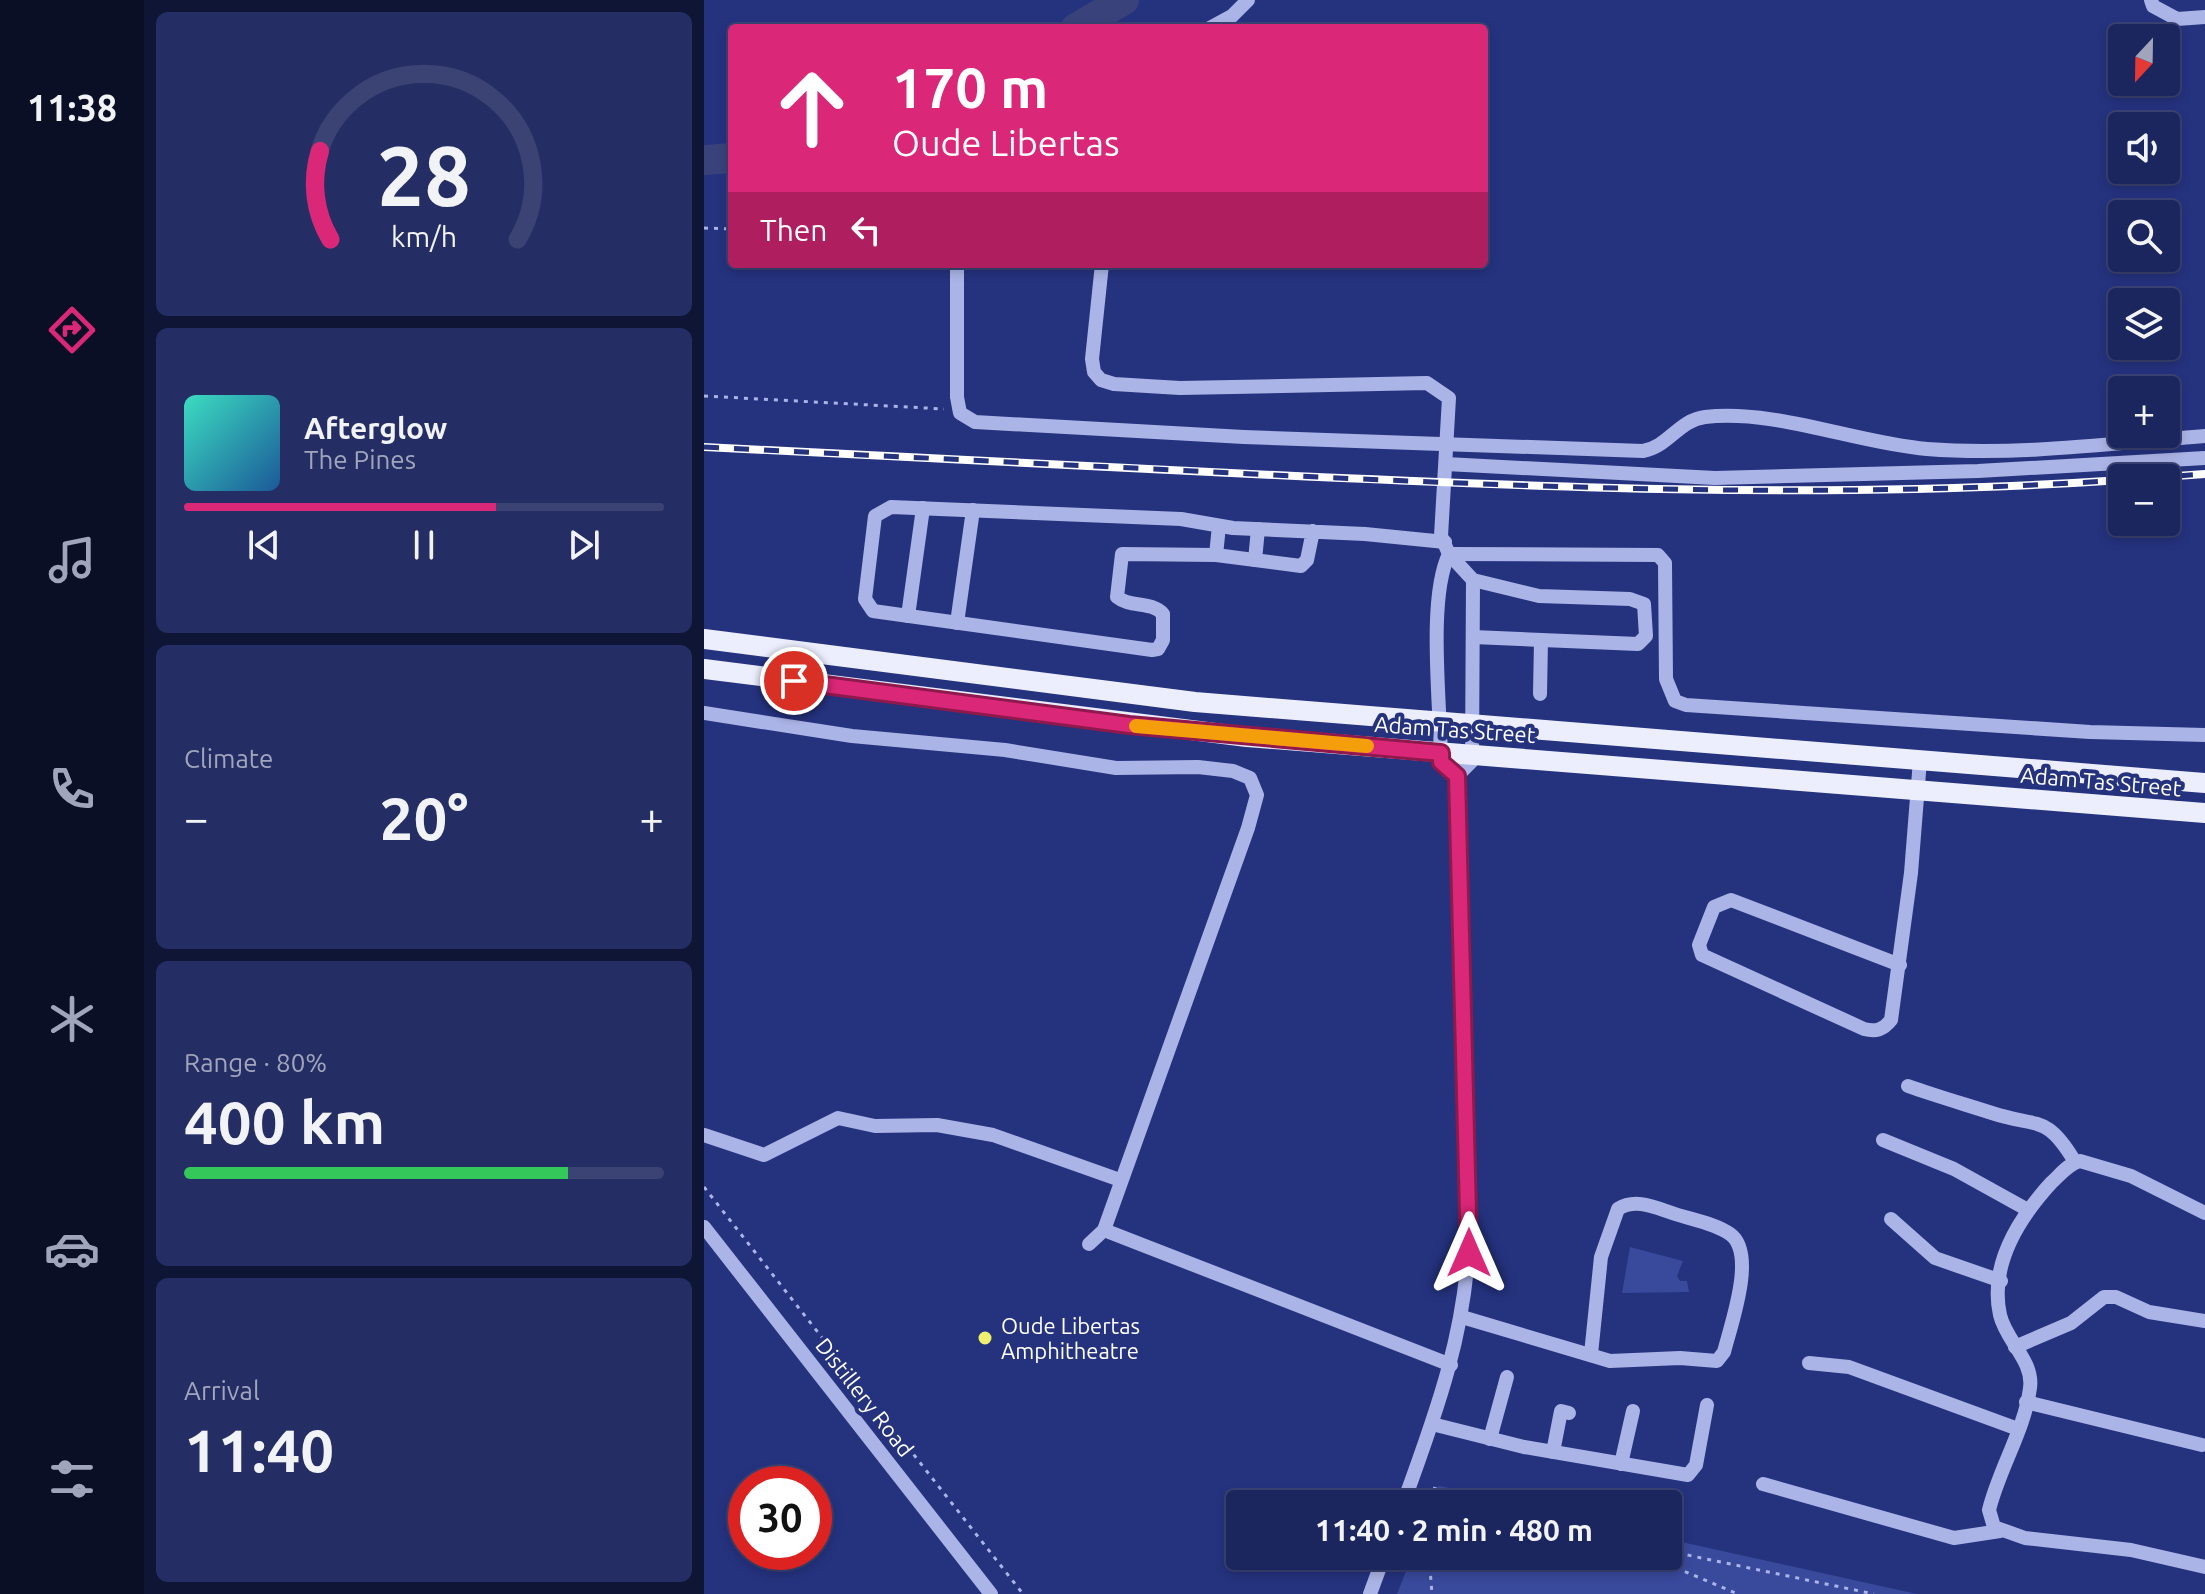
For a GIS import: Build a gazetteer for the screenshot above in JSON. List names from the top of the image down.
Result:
{
  "streets": {
    "main road": ["Adam Tas Street"],
    "street": ["Distillery Road"]
  },
  "places": ["Oude Libertas Amphitheatre"],
  "north": "bottom",
  "page": {
    "tabs": "11:38",
    "map_buttons": ["+", "−"],
    "turn": ["170 m", "Oude Libertas"],
    "then": "Then",
    "song": ["Afterglow", "The Pines"],
    "tile": [
      "Climate",
      ["Range · 80%", "400 km"],
      ["Arrival", "11:40"]
    ],
    "heat": ["−", "20°", "+"],
    "limit": "30",
    "trip": "11:40 · 2 min · 480 m",
    "gauge": ["28", "km/h"]
  }
}
